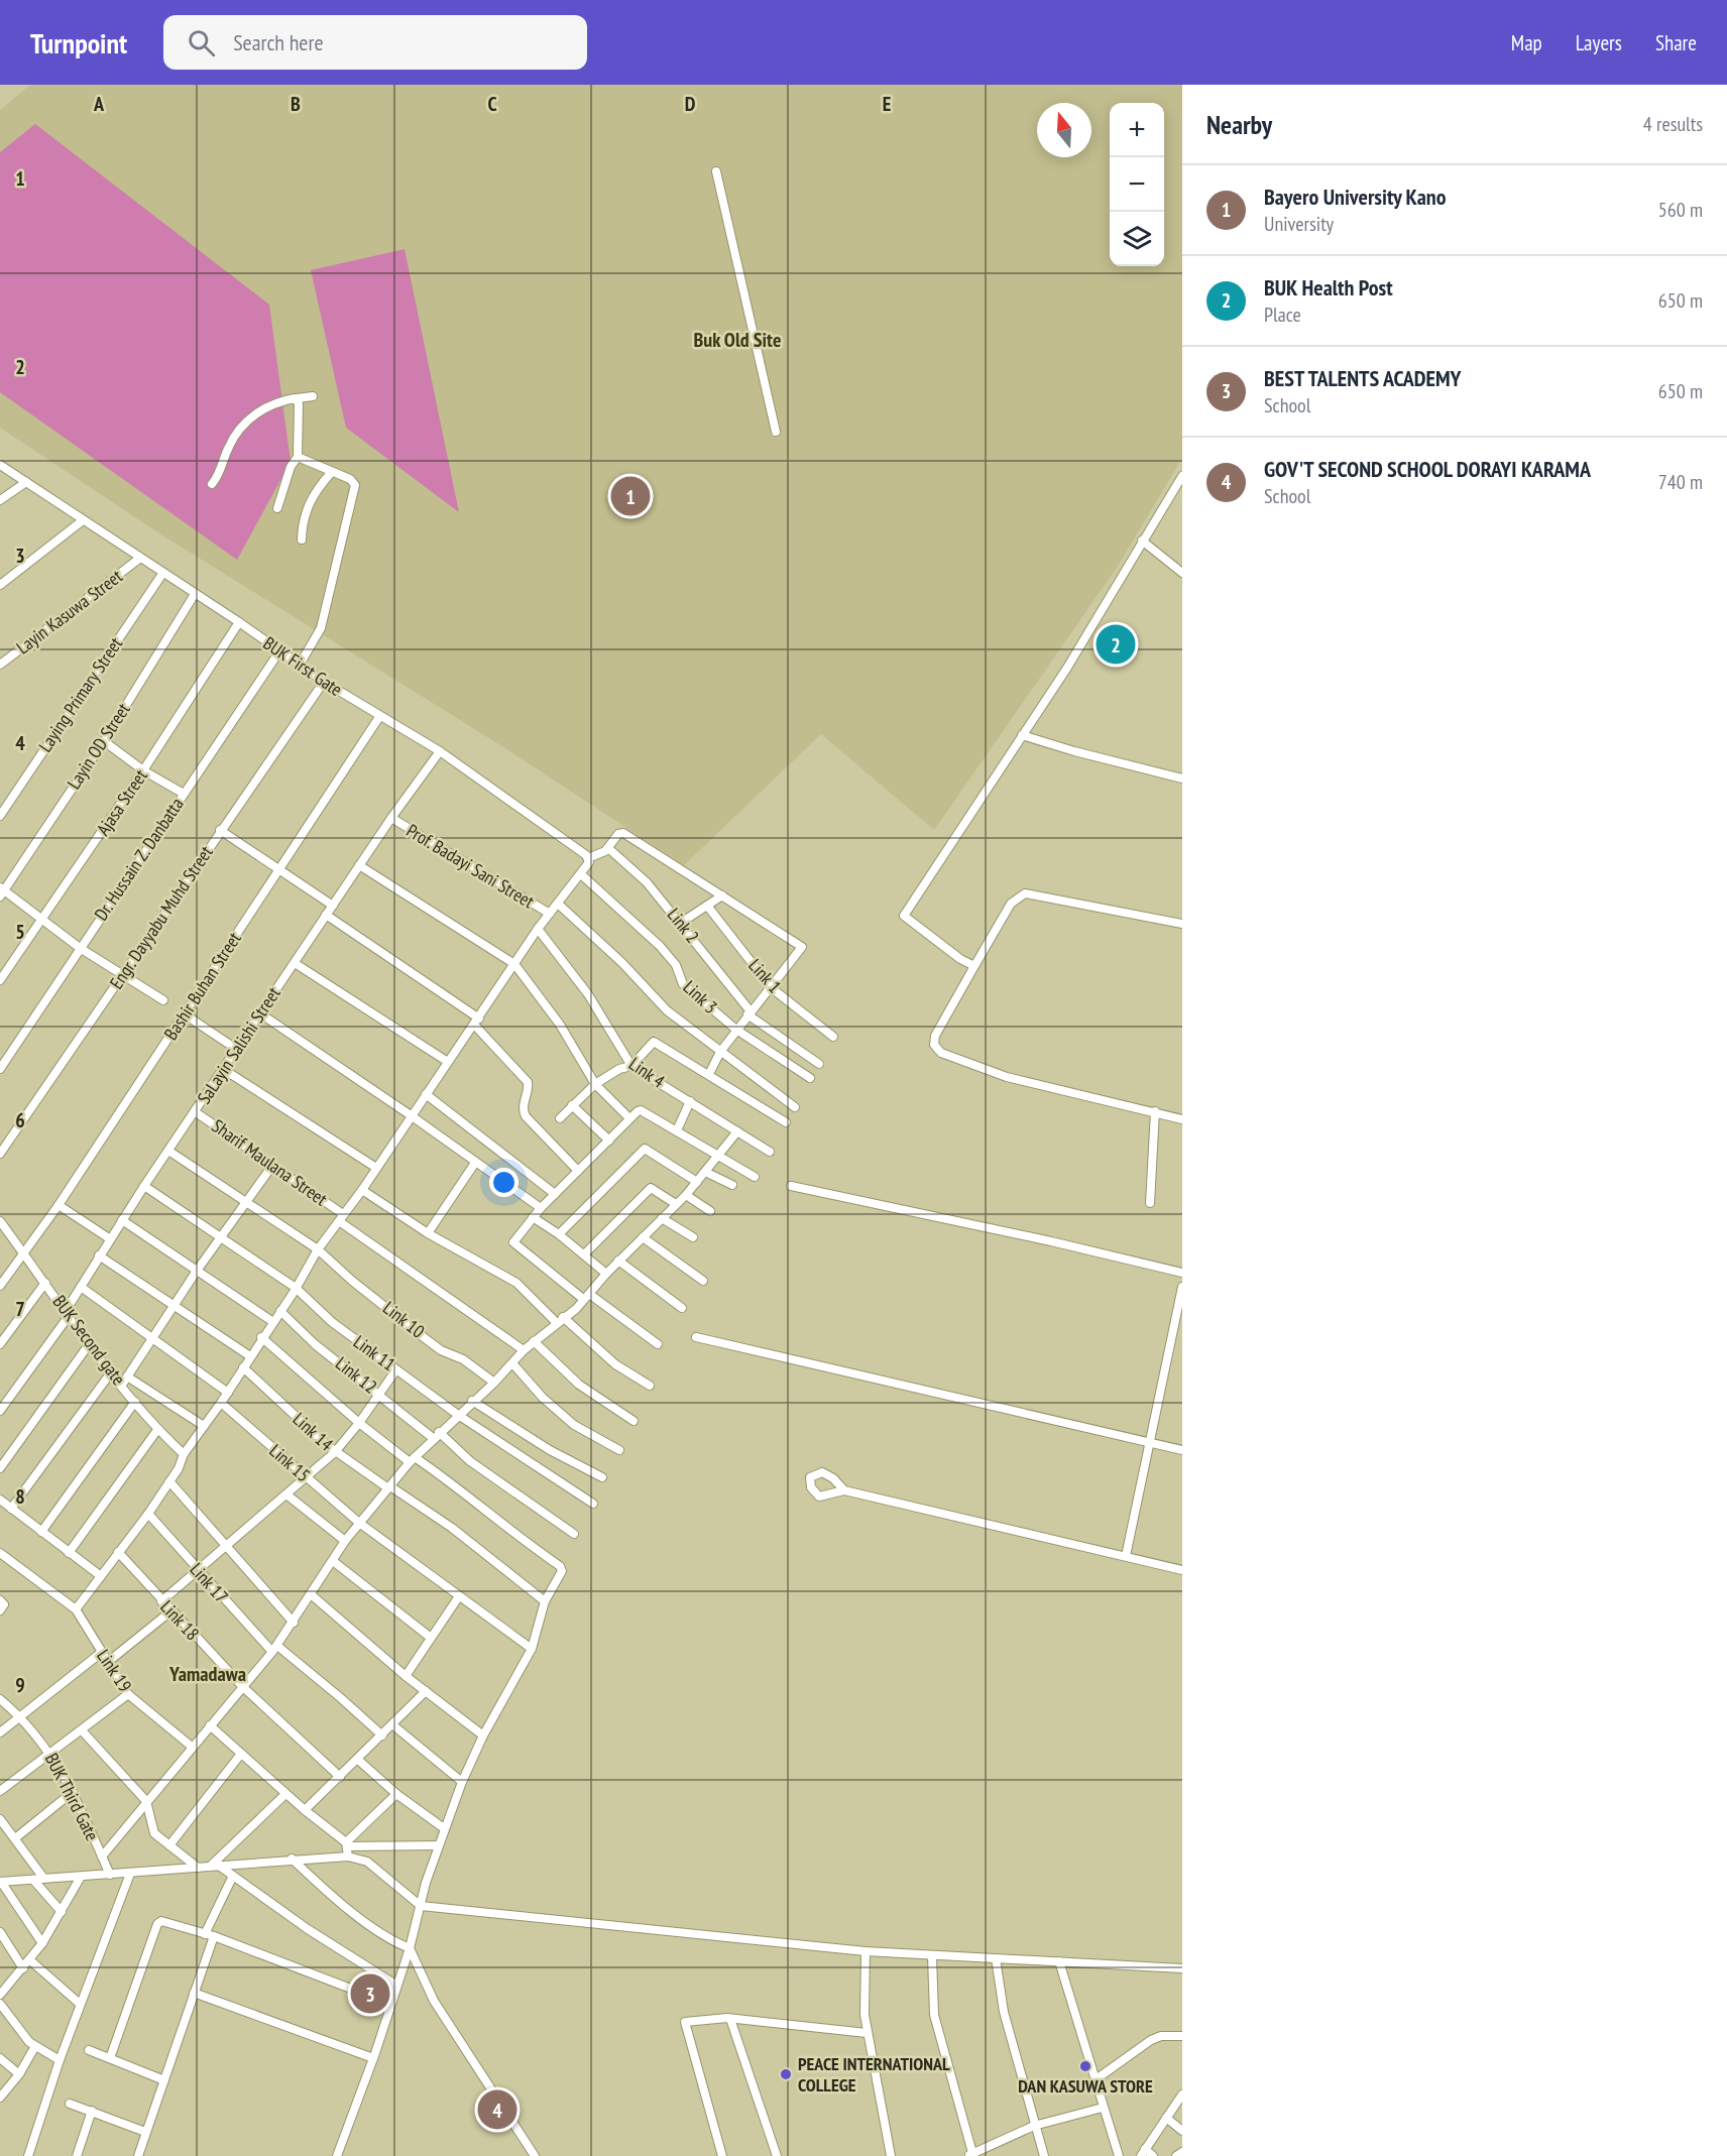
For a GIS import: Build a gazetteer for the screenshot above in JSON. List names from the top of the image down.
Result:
{
  "streets": {
    "street": [
      "Layin Kasuwa Street",
      "BUK First Gate",
      "Laying Primary Street",
      "Layin OD Street",
      "Ajasa Street",
      "Dr. Hussain Z. Danbatta",
      "Prof. Badayi Sani Street",
      "Engr. Dayyabu Muhd Street",
      "Link 2",
      "Link 1",
      "Bashir Buhan Street",
      "Link 3",
      "SaLayin Salishi Street",
      "Link 4",
      "Sharif Maulana Street",
      "Link 10",
      "BUK Second gate",
      "Link 11",
      "Link 12",
      "Link 14",
      "Link 15",
      "Link 17",
      "Link 18",
      "Link 19",
      "BUK Third Gate"
    ]
  },
  "crossings": [
    ["Layin Kasuwa Street", "BUK First Gate"],
    ["BUK First Gate", "Laying Primary Street"],
    ["BUK First Gate", "Layin OD Street"],
    ["BUK First Gate", "Ajasa Street"],
    ["BUK First Gate", "Dr. Hussain Z. Danbatta"],
    ["BUK First Gate", "Engr. Dayyabu Muhd Street"],
    ["BUK First Gate", "Bashir Buhan Street"],
    ["BUK First Gate", "SaLayin Salishi Street"],
    ["Prof. Badayi Sani Street", "SaLayin Salishi Street"],
    ["Bashir Buhan Street", "BUK Second gate"],
    ["SaLayin Salishi Street", "Sharif Maulana Street"],
    ["SaLayin Salishi Street", "Link 10"],
    ["SaLayin Salishi Street", "BUK Second gate"],
    ["SaLayin Salishi Street", "Link 11"]
  ],
  "districts": ["Buk Old Site", "Yamadawa"],
  "places": ["DAN KASUWA STORE", "PEACE INTERNATIONAL COLLEGE"],
  "north": "top",
  "page": {
    "header": "Turnpoint",
    "search": "Search here",
    "nav": ["Map", "Layers", "Share"],
    "heading": ["Nearby", "4 results"],
    "map_buttons": ["+", "−"],
    "list": [
      {
        "mark": "1",
        "name": "Bayero University Kano",
        "note": "University",
        "value": "560 m"
      },
      {
        "mark": "2",
        "name": "BUK Health Post",
        "note": "Place",
        "value": "650 m"
      },
      {
        "mark": "3",
        "name": "BEST TALENTS ACADEMY",
        "note": "School",
        "value": "650 m"
      },
      {
        "mark": "4",
        "name": "GOV'T SECOND SCHOOL DORAYI KARAMA",
        "note": "School",
        "value": "740 m"
      }
    ],
    "pins": [
      "1",
      "2",
      "3",
      "4"
    ]
  },
  "grid": {
    "columns": [
      "A",
      "B",
      "C",
      "D",
      "E"
    ],
    "rows": [
      "1",
      "2",
      "3",
      "4",
      "5",
      "6",
      "7",
      "8",
      "9"
    ]
  }
}
